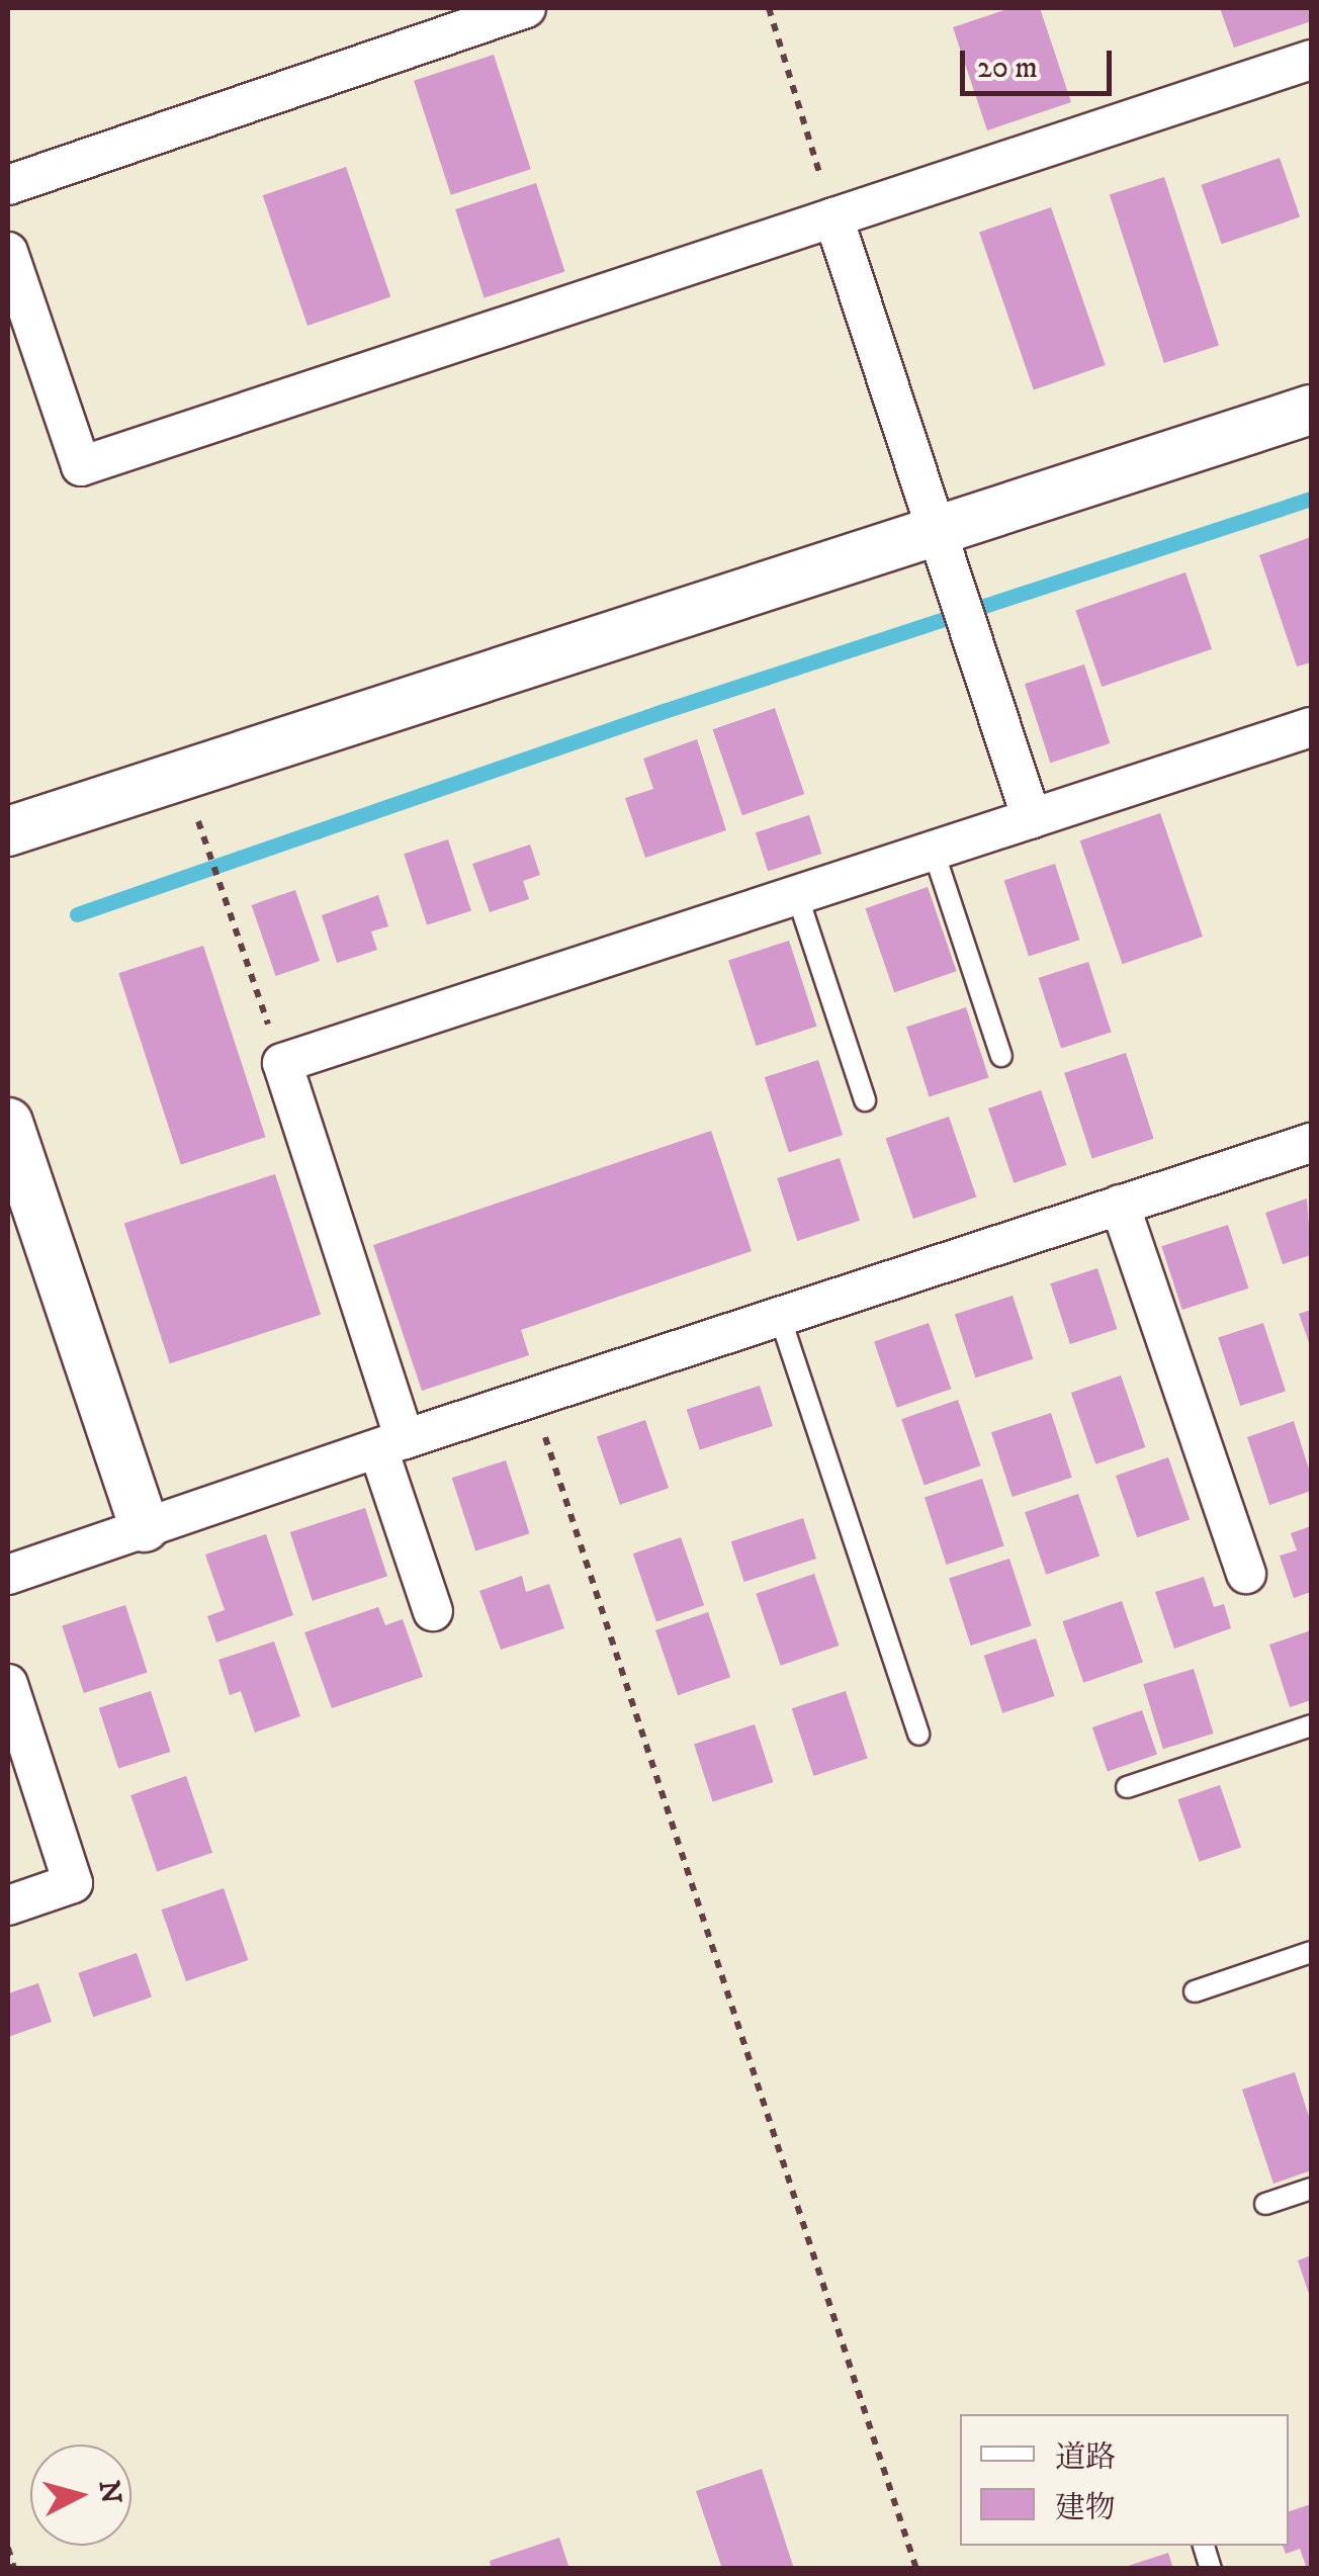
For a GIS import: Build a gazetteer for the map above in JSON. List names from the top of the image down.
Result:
{
  "legend": ["道路", "建物"],
  "scale_bar": "20 m",
  "north": "right"
}
